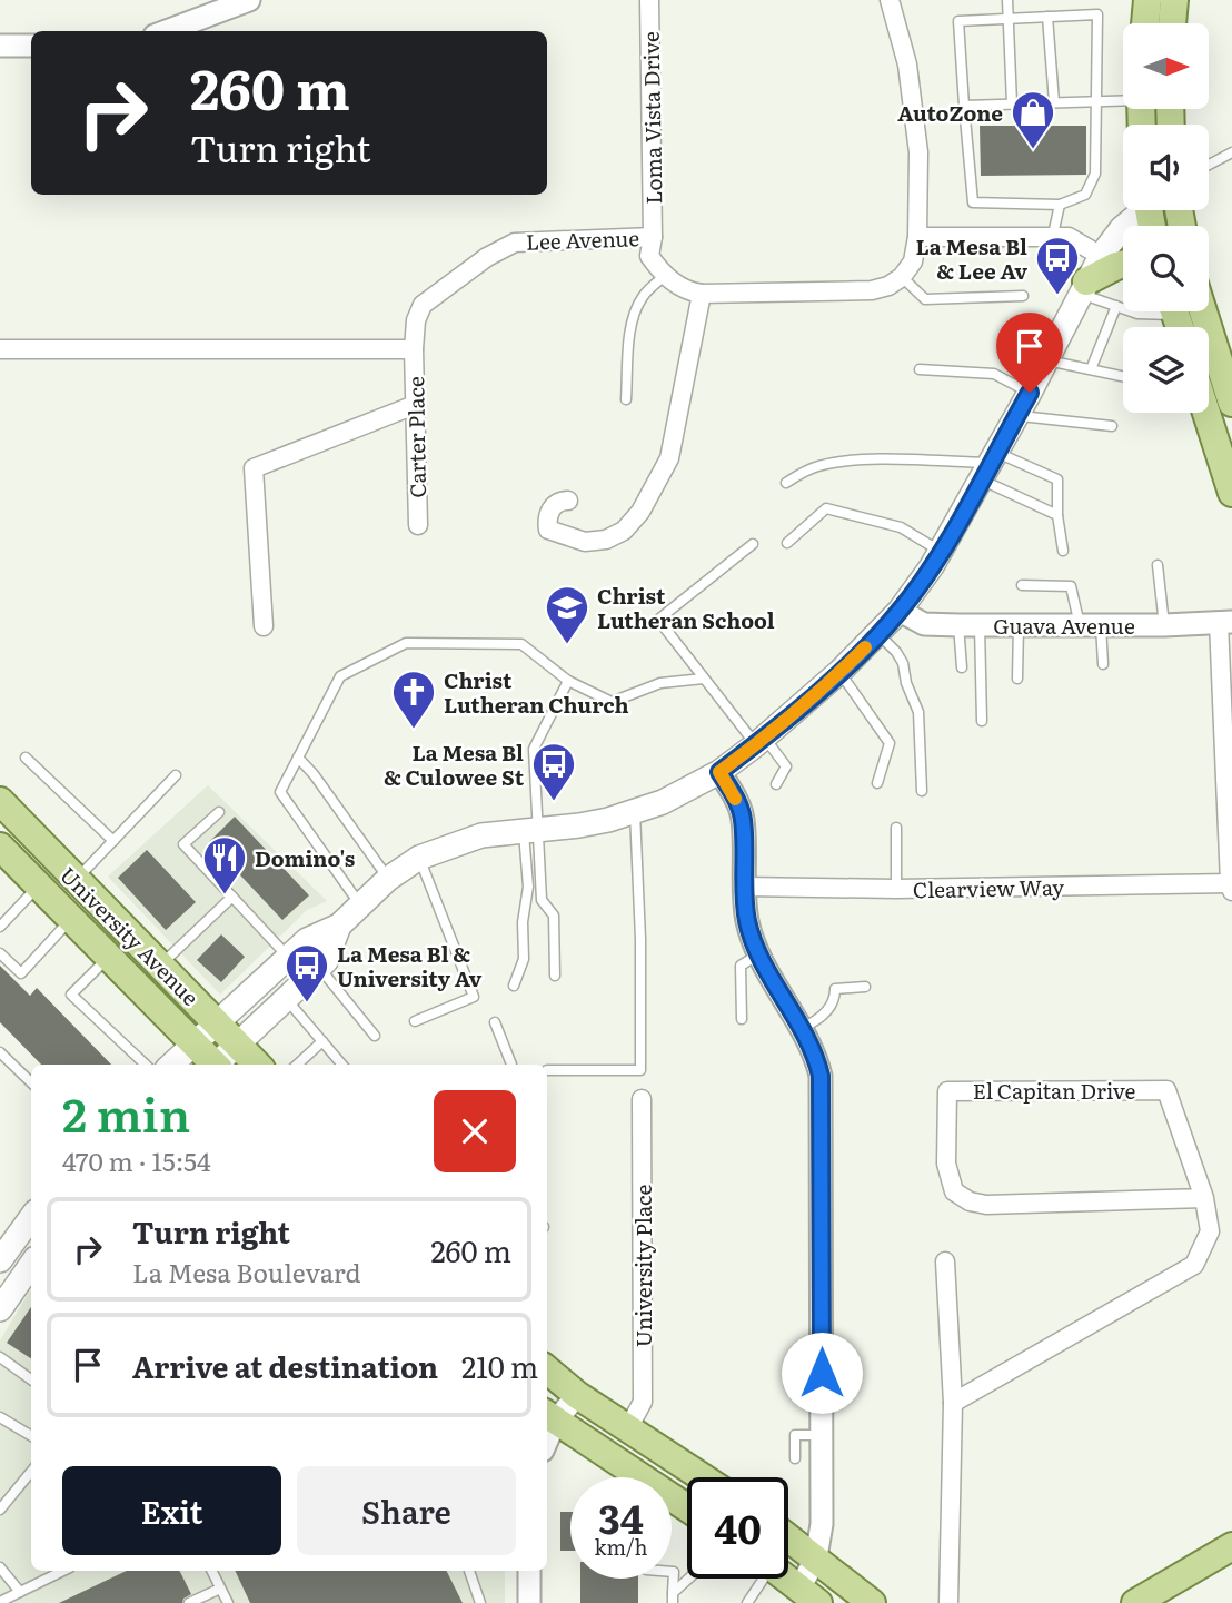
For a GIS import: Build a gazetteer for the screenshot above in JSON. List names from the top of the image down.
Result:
{
  "streets": {
    "main road": ["University Avenue"],
    "street": [
      "Loma Vista Drive",
      "Lee Avenue",
      "Carter Place",
      "Guava Avenue",
      "Clearview Way",
      "El Capitan Drive",
      "University Place"
    ]
  },
  "crossings": [
    ["Loma Vista Drive", "Lee Avenue"],
    ["Lee Avenue", "Carter Place"]
  ],
  "places": {
    "shop": ["AutoZone"],
    "bus stop": ["La Mesa Bl & Lee Av", "La Mesa Bl & Culowee St", "La Mesa Bl & University Av"],
    "school or university": ["Christ Lutheran School"],
    "church": ["Christ Lutheran Church"],
    "restaurant": ["Domino's"]
  },
  "north": "right",
  "page": {
    "turn": ["260 m", "Turn right"],
    "heading": ["2 min", "470 m · 15:54"],
    "list": [
      {
        "name": "Turn right",
        "note": "La Mesa Boulevard",
        "value": "260 m"
      },
      {
        "name": "Arrive at destination",
        "value": "210 m"
      }
    ],
    "buttons": ["Exit", "Share"],
    "speed": "34 km/h",
    "limit": "40"
  }
}
